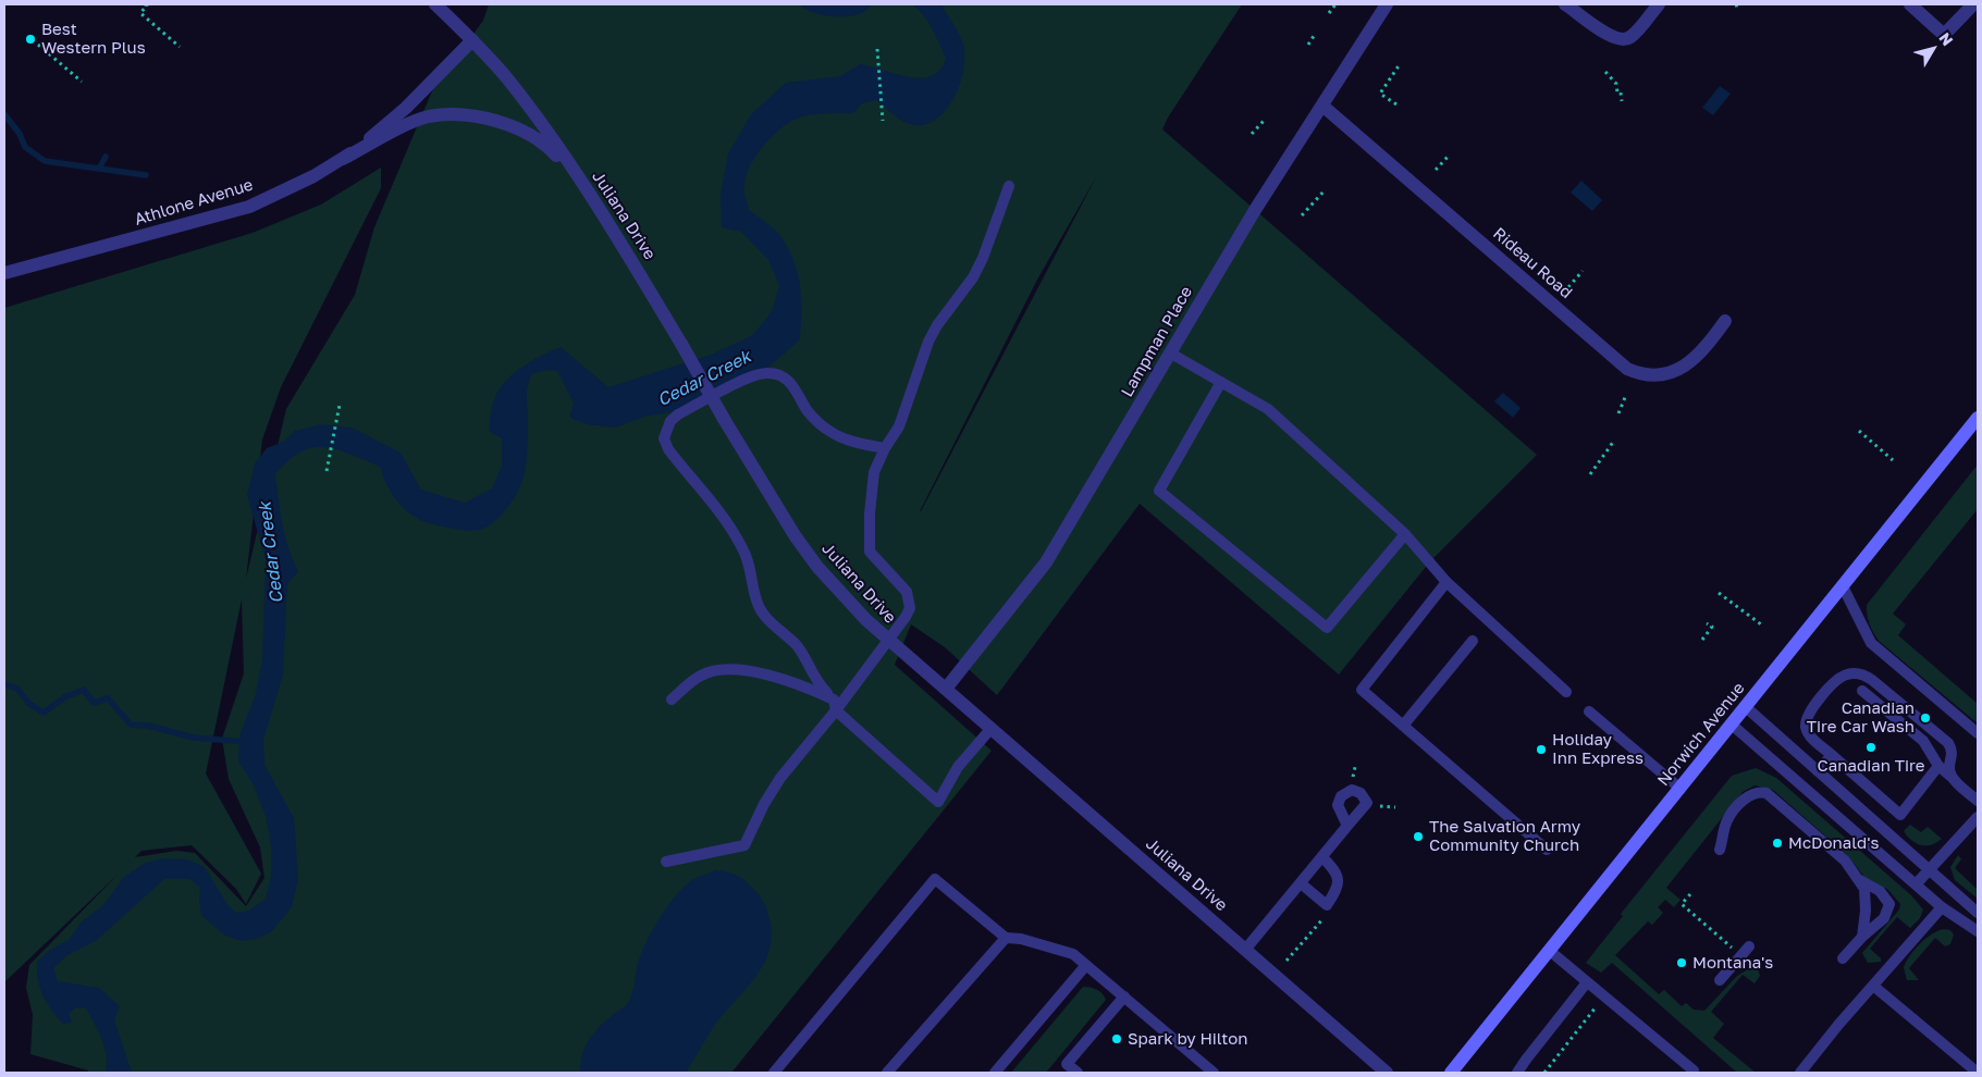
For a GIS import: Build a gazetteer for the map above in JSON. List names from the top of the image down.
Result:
{
  "streets": {
    "main road": ["Norwich Avenue"],
    "street": [
      "Athlone Avenue",
      "Juliana Drive",
      "Rideau Road",
      "Lampman Place"
    ]
  },
  "crossings": [
    ["Athlone Avenue", "Juliana Drive"],
    ["Juliana Drive", "Lampman Place"],
    ["Rideau Road", "Lampman Place"]
  ],
  "water": ["Cedar Creek"],
  "places": [
    "Best Western Plus",
    "Canadian Tire Car Wash",
    "Canadian Tire",
    "Holiday Inn Express",
    "The Salvation Army Community Church",
    "McDonald's",
    "Montana's",
    "Spark by Hilton"
  ],
  "north": "top right"
}
